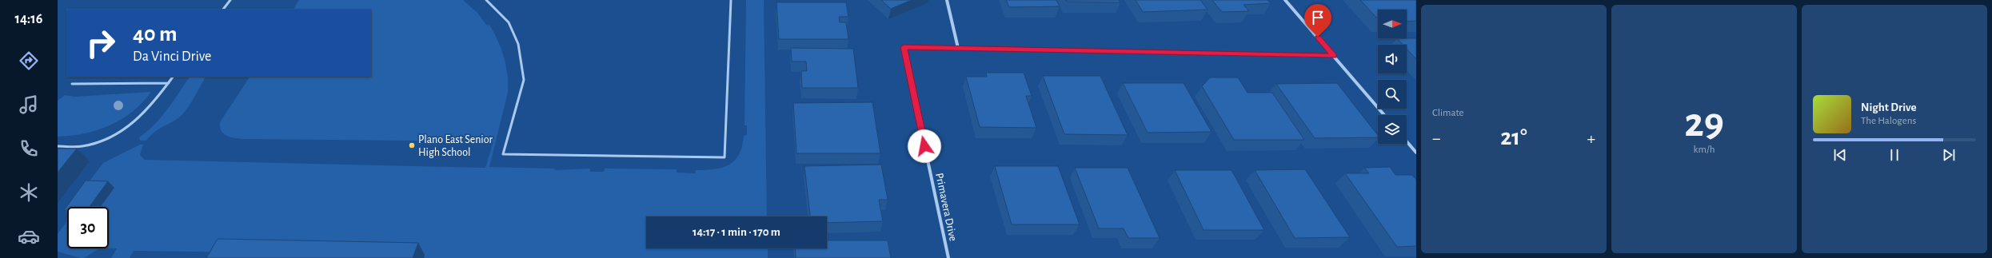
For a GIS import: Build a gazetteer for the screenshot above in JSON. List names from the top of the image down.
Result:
{
  "streets": {
    "street": ["Primavera Drive"]
  },
  "places": ["Plano East Senior High School"],
  "north": "right",
  "page": {
    "tabs": "14:16",
    "tile": [
      "Climate",
      ["29", "km/h"]
    ],
    "turn": ["40 m", "Da Vinci Drive"],
    "song": ["Night Drive", "The Halogens"],
    "heat": ["−", "21°", "+"],
    "limit": "30",
    "trip": "14:17 · 1 min · 170 m"
  }
}
